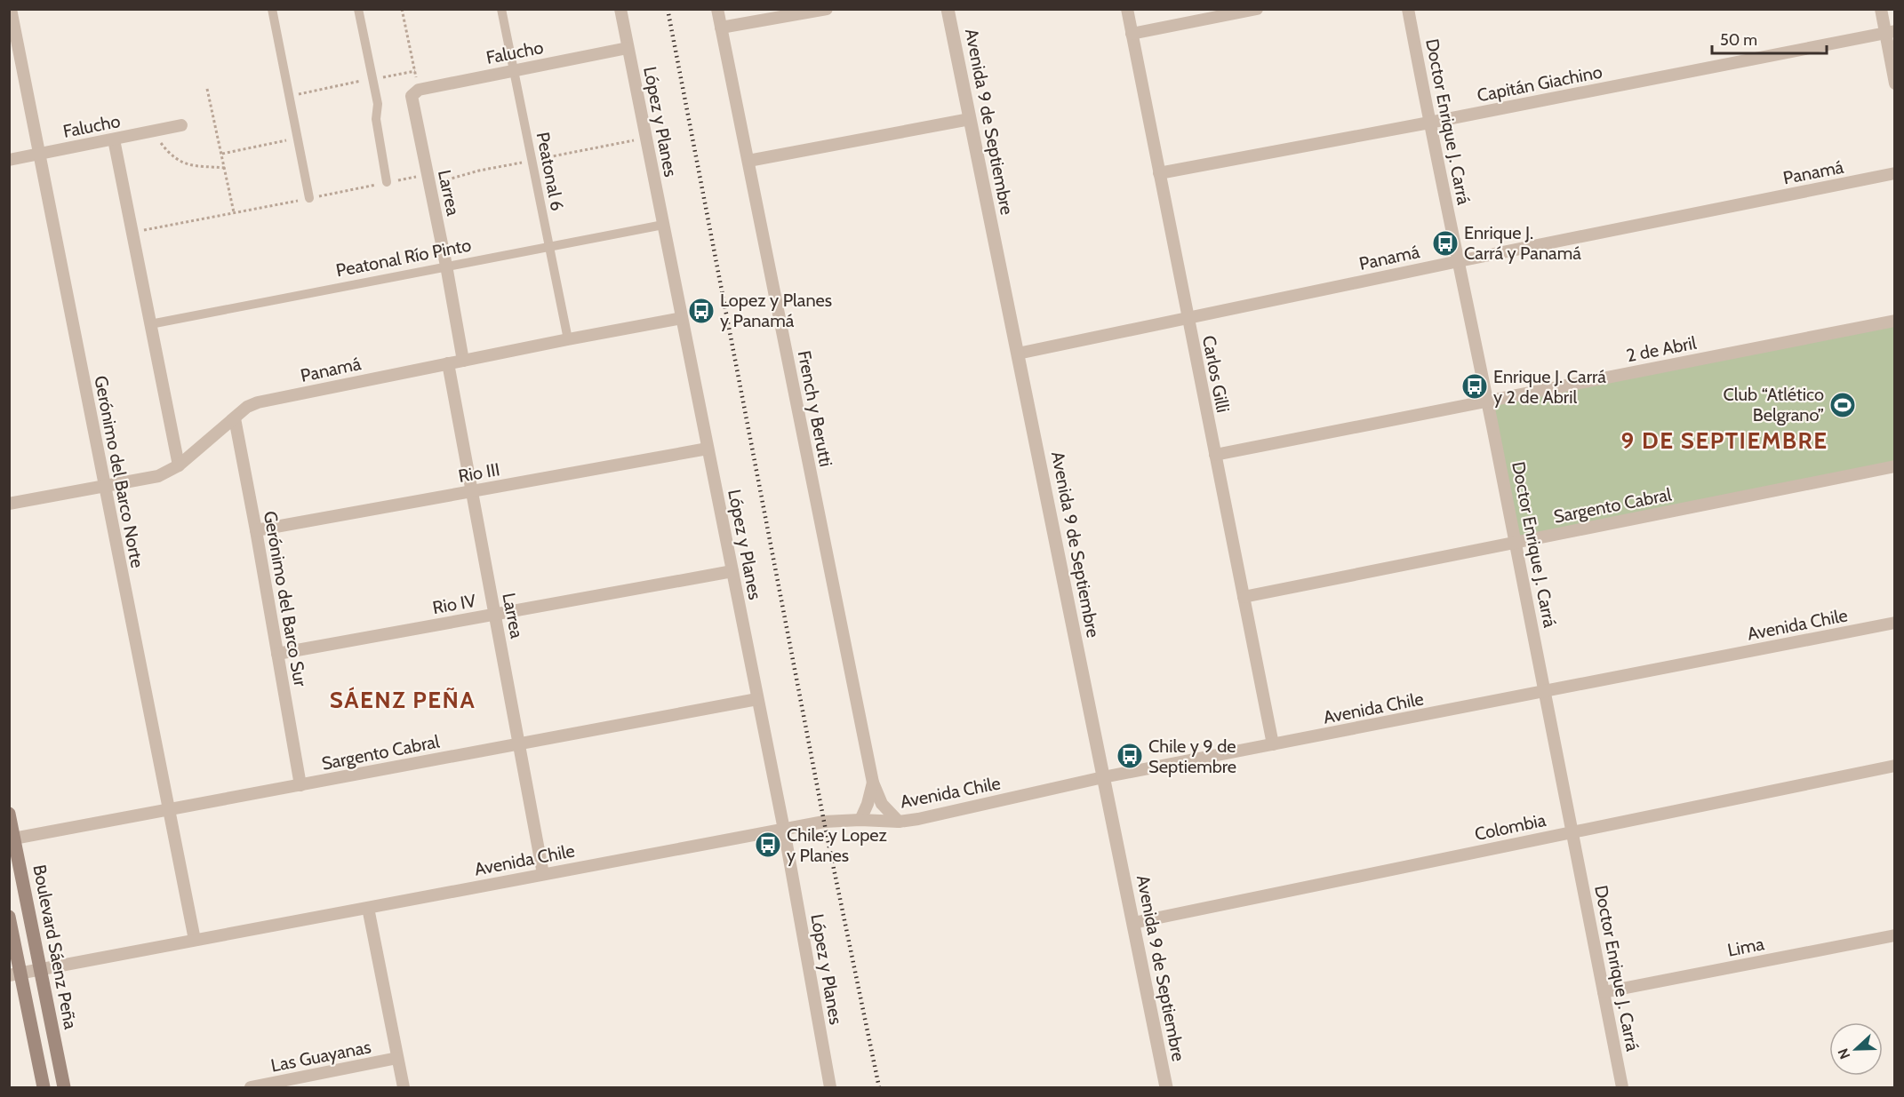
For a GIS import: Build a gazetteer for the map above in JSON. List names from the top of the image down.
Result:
{
  "streets": {
    "main road": ["Boulevard Sáenz Peña"],
    "street": [
      "Falucho",
      "Capitán Giachino",
      "López y Planes",
      "Avenida 9 de Septiembre",
      "Doctor Enrique J. Carrá",
      "Peatonal 6",
      "Panamá",
      "Larrea",
      "Peatonal Río Pinto",
      "2 de Abril",
      "Carlos Gilli",
      "French y Berutti",
      "Gerónimo del Barco Norte",
      "Rio III",
      "Sargento Cabral",
      "Gerónimo del Barco Sur",
      "Rio IV",
      "Avenida Chile",
      "Colombia",
      "Lima",
      "Las Guayanas"
    ]
  },
  "crossings": [
    ["Falucho", "López y Planes"],
    ["Falucho", "Peatonal 6"],
    ["Falucho", "Larrea"],
    ["Falucho", "Gerónimo del Barco Norte"],
    ["Capitán Giachino", "Doctor Enrique J. Carrá"],
    ["Capitán Giachino", "Carlos Gilli"],
    ["López y Planes", "Panamá"],
    ["López y Planes", "Peatonal Río Pinto"],
    ["López y Planes", "Rio III"],
    ["López y Planes", "Sargento Cabral"],
    ["López y Planes", "Rio IV"],
    ["López y Planes", "Avenida Chile"],
    ["Avenida 9 de Septiembre", "Panamá"],
    ["Avenida 9 de Septiembre", "Avenida Chile"],
    ["Avenida 9 de Septiembre", "Colombia"],
    ["Doctor Enrique J. Carrá", "Panamá"],
    ["Doctor Enrique J. Carrá", "2 de Abril"],
    ["Doctor Enrique J. Carrá", "Sargento Cabral"],
    ["Doctor Enrique J. Carrá", "Avenida Chile"],
    ["Doctor Enrique J. Carrá", "Colombia"],
    ["Doctor Enrique J. Carrá", "Lima"],
    ["Peatonal 6", "Panamá"],
    ["Peatonal 6", "Peatonal Río Pinto"],
    ["Panamá", "Larrea"],
    ["Panamá", "Carlos Gilli"],
    ["Panamá", "Gerónimo del Barco Norte"],
    ["Panamá", "Gerónimo del Barco Sur"],
    ["Larrea", "Peatonal Río Pinto"],
    ["Larrea", "Rio III"],
    ["Larrea", "Sargento Cabral"],
    ["Larrea", "Rio IV"],
    ["Larrea", "Avenida Chile"],
    ["2 de Abril", "Carlos Gilli"],
    ["Carlos Gilli", "Sargento Cabral"],
    ["Carlos Gilli", "Avenida Chile"],
    ["French y Berutti", "Avenida Chile"],
    ["Gerónimo del Barco Norte", "Sargento Cabral"],
    ["Gerónimo del Barco Norte", "Avenida Chile"],
    ["Rio III", "Gerónimo del Barco Sur"],
    ["Sargento Cabral", "Gerónimo del Barco Sur"],
    ["Sargento Cabral", "Boulevard Sáenz Peña"],
    ["Gerónimo del Barco Sur", "Rio IV"],
    ["Avenida Chile", "Boulevard Sáenz Peña"]
  ],
  "districts": ["9 DE SEPTIEMBRE", "SÁENZ PEÑA"],
  "places": {
    "bus stop": [
      "Enrique J. Carrá y Panamá",
      "Lopez y Planes y Panamá",
      "Enrique J. Carrá y 2 de Abril",
      "Chile y 9 de Septiembre",
      "Chile y Lopez y Planes"
    ],
    "sports": ["Club “Atlético Belgrano”"]
  },
  "scale_bar": "50 m",
  "north": "left"
}
